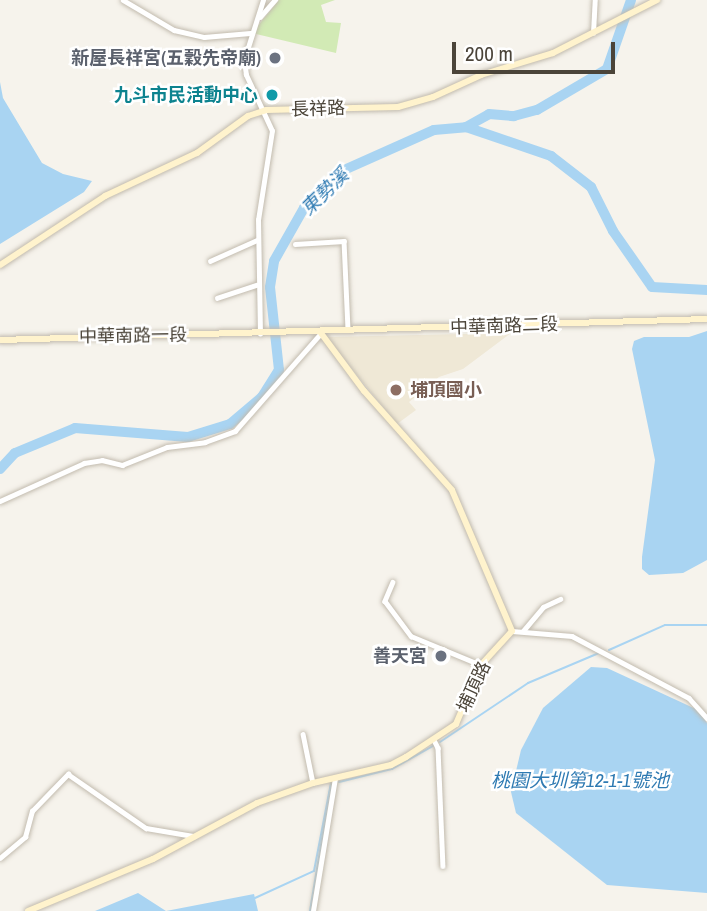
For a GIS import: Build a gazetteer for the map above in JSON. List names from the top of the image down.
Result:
{
  "streets": {
    "street": [
      "長祥路",
      "中華南路二段",
      "中華南路一段",
      "埔頂路"
    ]
  },
  "crossings": [
    ["中華南路二段", "中華南路一段"]
  ],
  "water": ["東勢溪", "桃園大圳第12-1-1號池"],
  "places": [
    "新屋長祥宮(五穀先帝廟)",
    "九斗市民活動中心",
    "埔頂國小",
    "善天宮"
  ],
  "scale_bar": "200 m"
}
